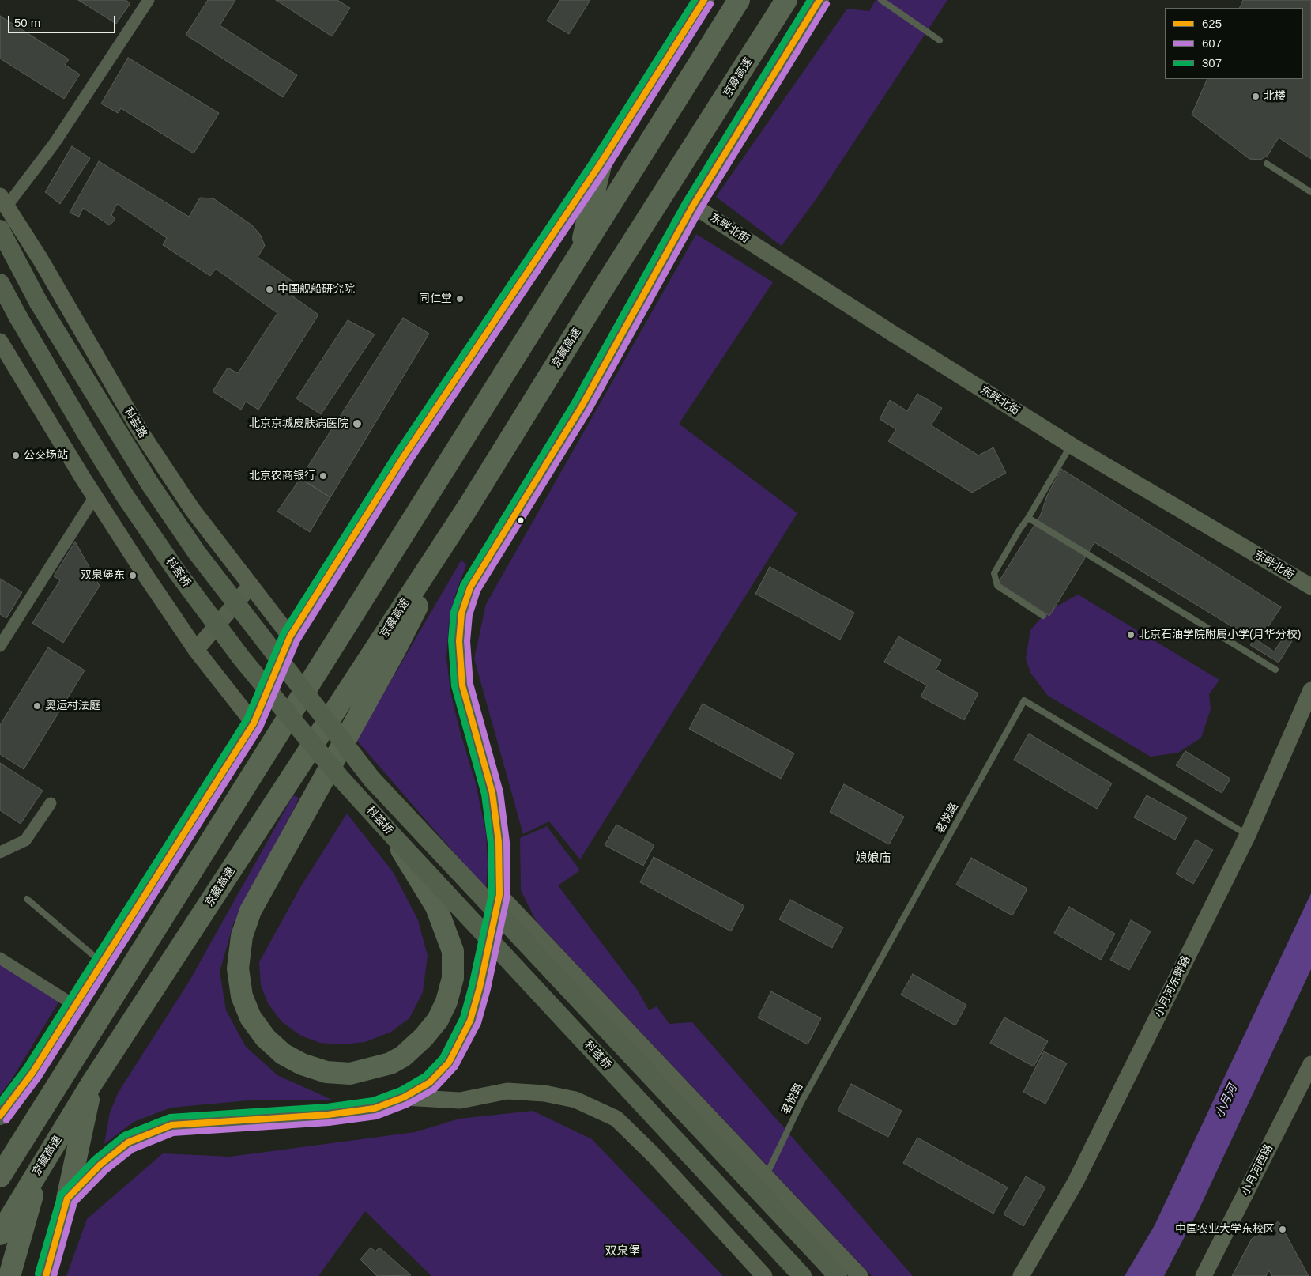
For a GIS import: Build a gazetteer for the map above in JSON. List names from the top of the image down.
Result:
{
  "streets": {
    "highway": ["京藏高速"],
    "main road": ["科荟桥"],
    "street": [
      "东畔北街",
      "科荟路",
      "小月河东畔路",
      "小月河西路"
    ],
    "lane": ["茗悦路"]
  },
  "crossings": [
    ["茗悦路", "小月河东畔路"]
  ],
  "districts": ["娘娘庙", "双泉堡"],
  "water": ["小月河"],
  "places": [
    "北楼",
    "中国舰船研究院",
    "同仁堂",
    "北京京城皮肤病医院",
    "公交场站",
    "北京农商银行",
    "双泉堡东",
    "北京石油学院附属小学(月华分校)",
    "奥运村法庭",
    "中国农业大学东校区"
  ],
  "lines": ["transit line 625", "transit line 307", "transit line 607"],
  "legend": ["625", "607", "307"],
  "scale_bar": "50 m"
}
